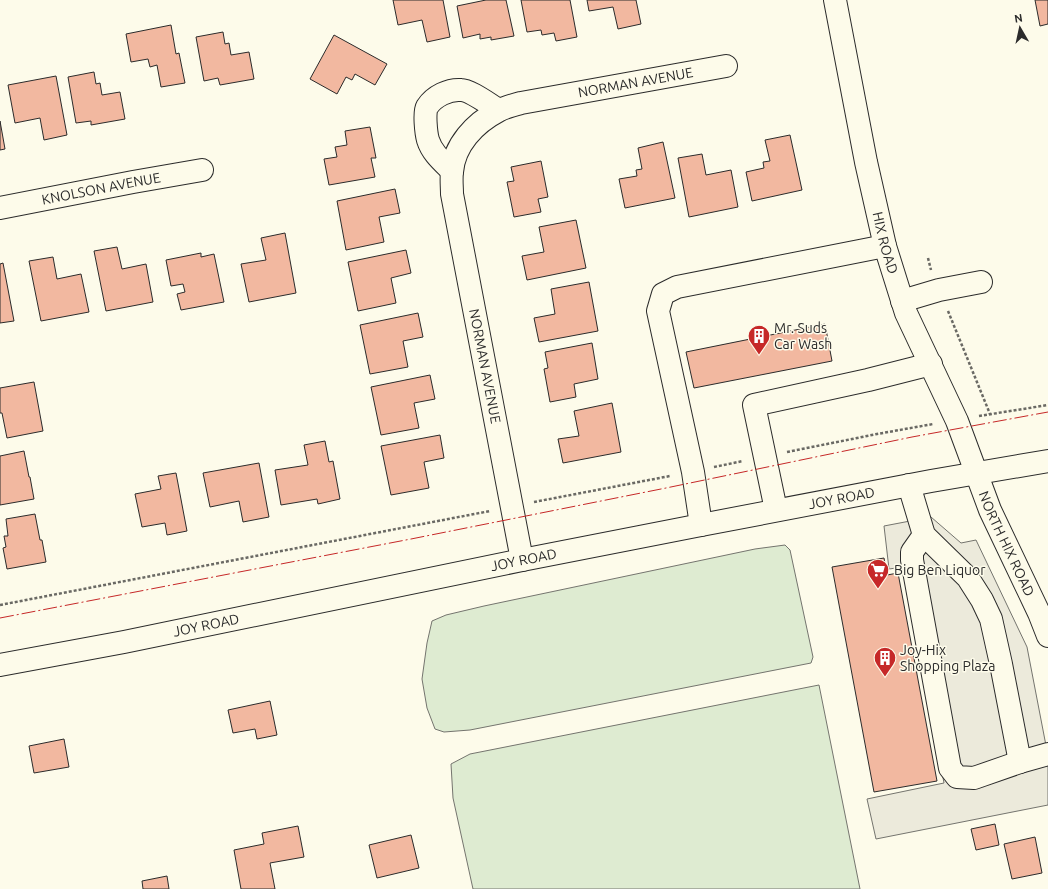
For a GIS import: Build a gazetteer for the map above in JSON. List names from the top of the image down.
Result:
{
  "streets": {
    "street": [
      "NORMAN AVENUE",
      "KNOLSON AVENUE",
      "HIX ROAD",
      "JOY ROAD",
      "NORTH HIX ROAD"
    ]
  },
  "crossings": [
    ["NORMAN AVENUE", "JOY ROAD"],
    ["HIX ROAD", "JOY ROAD"],
    ["HIX ROAD", "NORTH HIX ROAD"],
    ["JOY ROAD", "NORTH HIX ROAD"]
  ],
  "places": {
    "building": ["Mr. Suds Car Wash", "Joy-Hix Shopping Plaza"],
    "supermarket": ["Big Ben Liquor"]
  },
  "north": "top"
}
